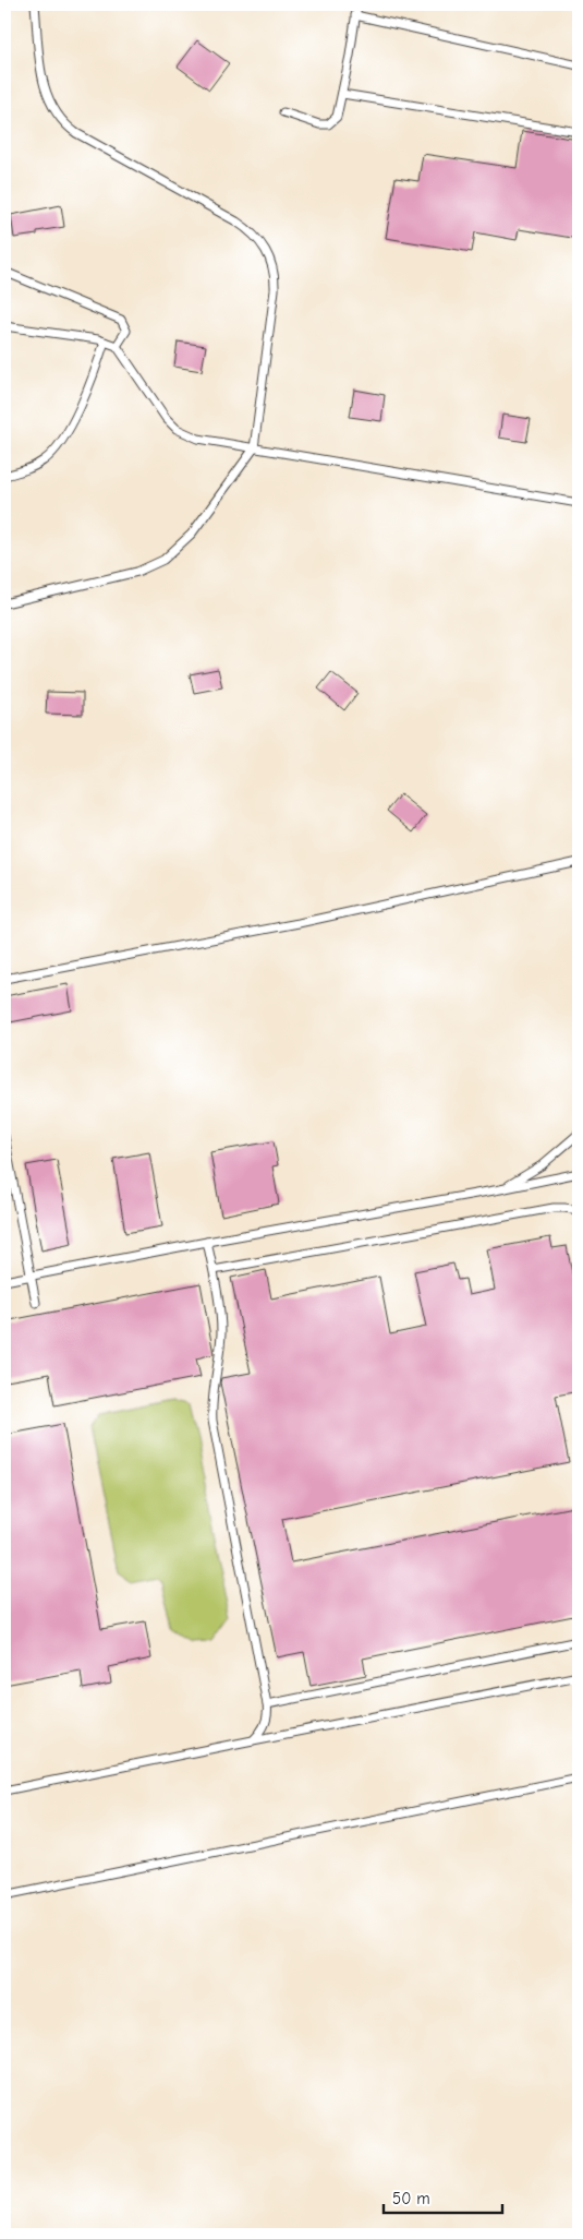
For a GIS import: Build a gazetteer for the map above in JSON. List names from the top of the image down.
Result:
{
  "scale_bar": "50 m"
}
